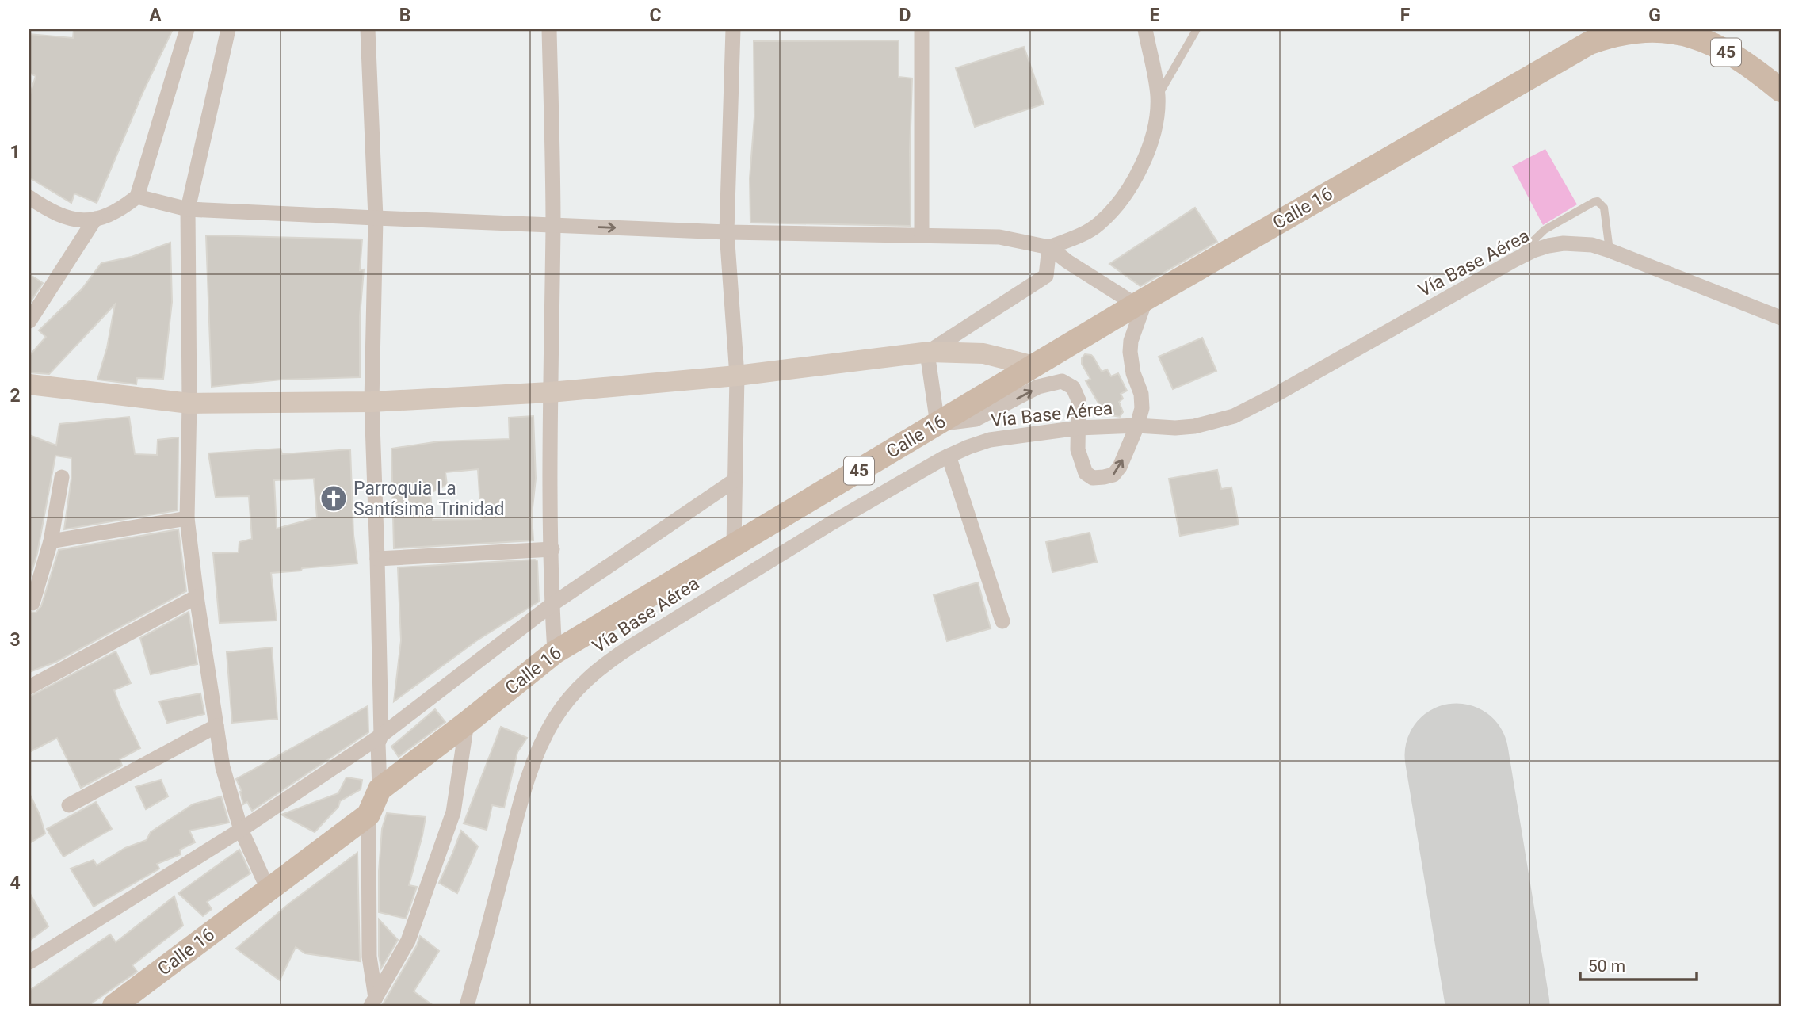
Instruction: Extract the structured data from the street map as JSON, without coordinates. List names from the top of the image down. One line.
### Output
{"streets":{"main road":["45","Calle 16"],"street":["Vía Base Aérea"]},"crossings":[["45","Calle 16"]],"places":{"church":["Parroquia La Santísima Trinidad"]},"scale_bar":"50 m","grid":{"columns":["A","B","C","D","E","F","G"],"rows":["1","2","3","4"]}}
